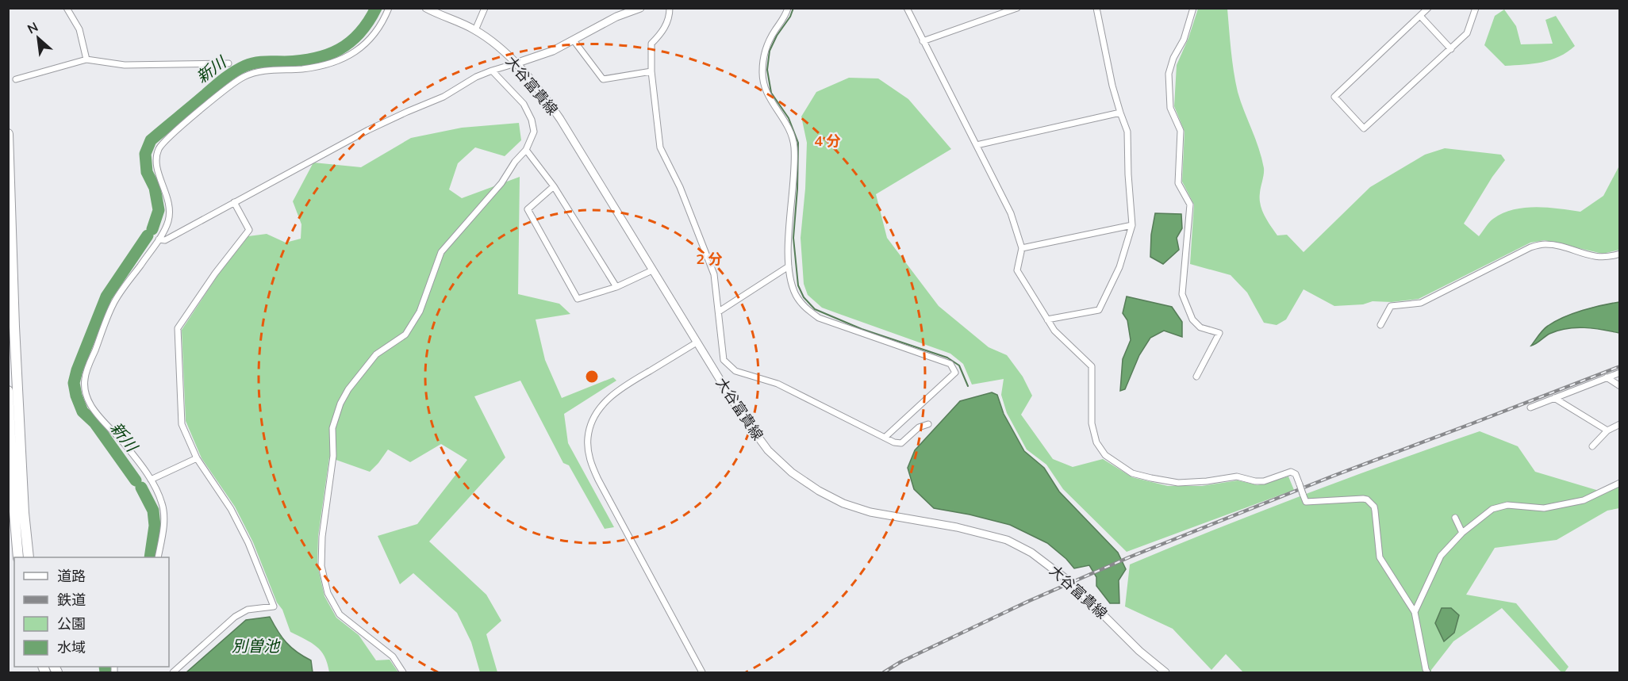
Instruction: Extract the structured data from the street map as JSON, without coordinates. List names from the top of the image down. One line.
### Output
{"streets":{"main road":["大谷富貴線"]},"water":["新川","別曽池"],"legend":["道路","鉄道","公園","水域"],"north":"top left","rings":["4 分","2 分"]}
